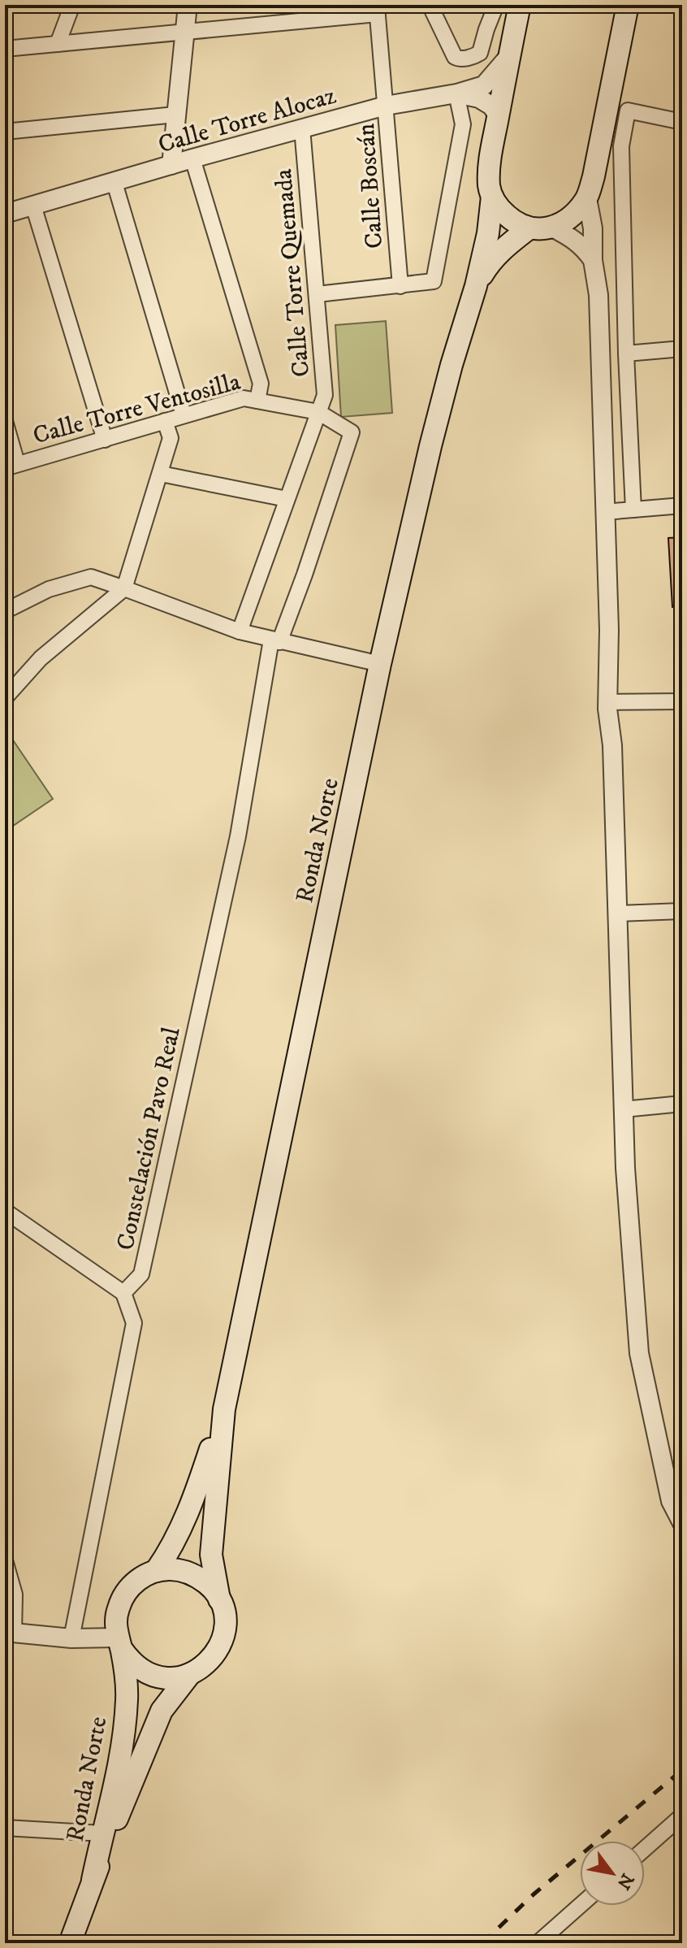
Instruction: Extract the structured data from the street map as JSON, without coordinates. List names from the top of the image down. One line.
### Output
{"streets":{"main road":["Ronda Norte"],"street":["Calle Torre Alocaz","Calle Boscán","Calle Torre Quemada","Calle Torre Ventosilla","Constelación Pavo Real"]},"crossings":[["Calle Torre Alocaz","Calle Boscán"],["Calle Torre Alocaz","Calle Torre Quemada"],["Calle Torre Alocaz","Ronda Norte"],["Calle Torre Quemada","Calle Torre Ventosilla"],["Calle Torre Quemada","Constelación Pavo Real"]],"north":"bottom right"}
